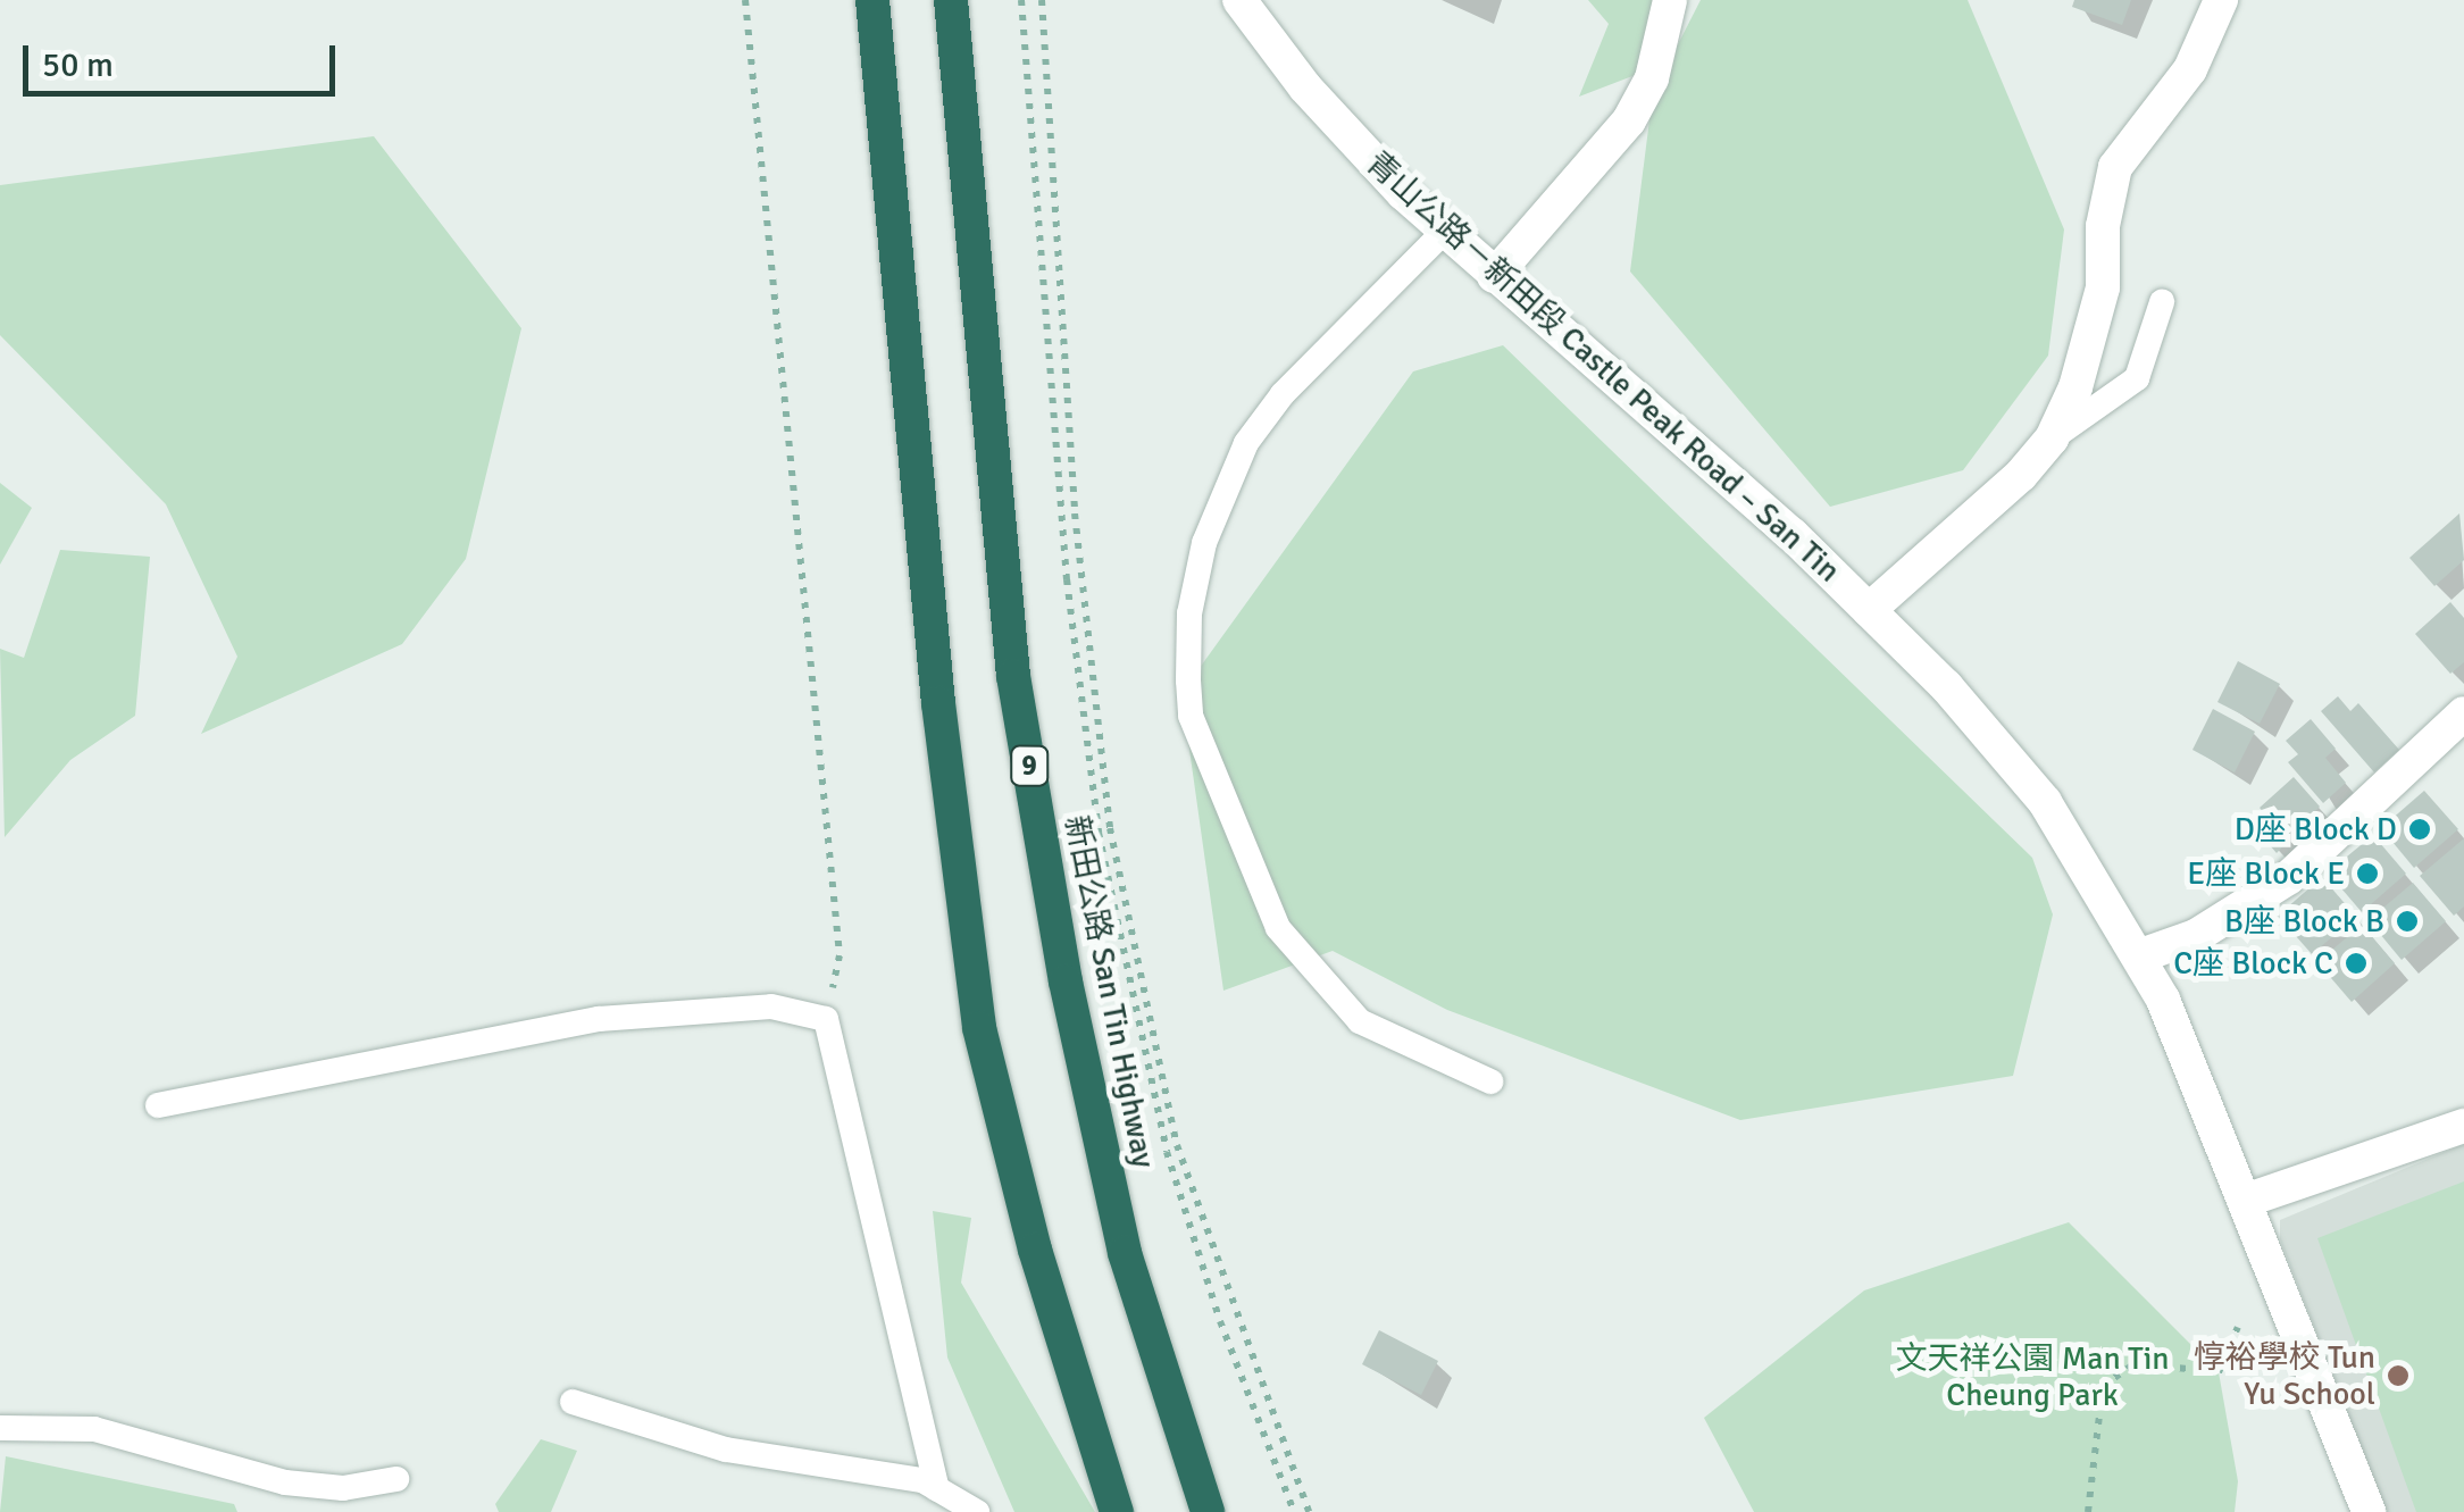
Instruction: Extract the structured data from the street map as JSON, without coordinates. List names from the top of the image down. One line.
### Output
{"streets":{"highway":["9","新田公路 San Tin Highway"],"main road":["青山公路－新田段 Castle Peak Road – San Tin"]},"parks":["文天祥公園 Man Tin Cheung Park"],"places":["D座 Block D","E座 Block E","B座 Block B","C座 Block C","惇裕學校 Tun Yu School"],"scale_bar":"50 m"}
